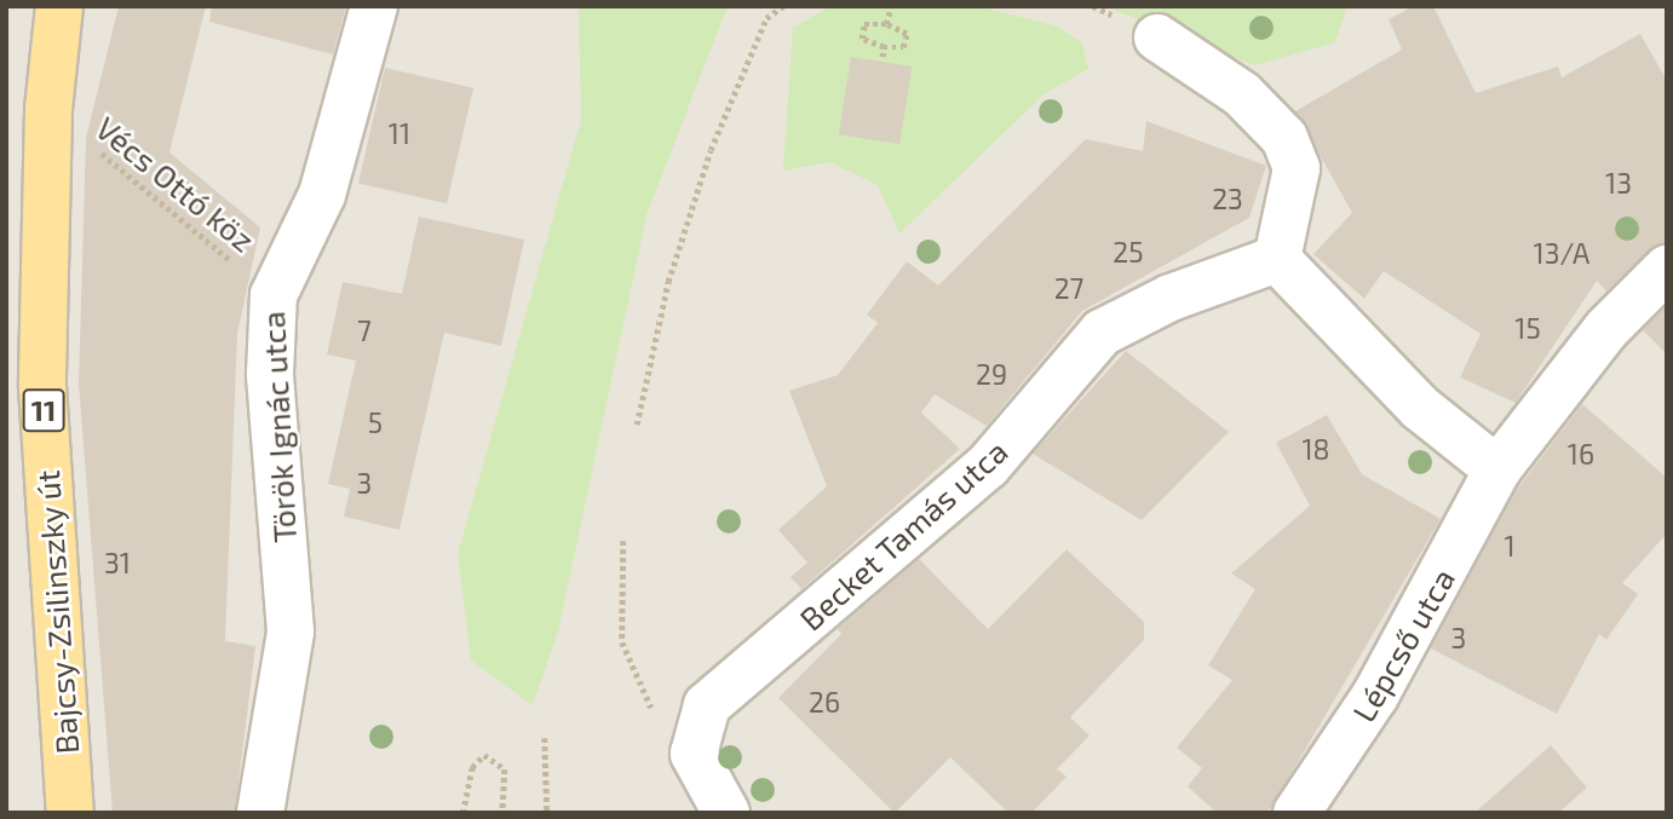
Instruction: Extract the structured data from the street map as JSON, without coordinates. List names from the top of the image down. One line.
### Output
{"streets":{"main road":["11","Bajcsy-Zsilinszky út"],"street":["Török Ignác utca","Becket Tamás utca","Lépcső utca"],"path":["Vécs Ottó köz"]},"crossings":[["Vécs Ottó köz","Török Ignác utca"],["Vécs Ottó köz","Bajcsy-Zsilinszky út"]],"house_numbers":["11","13","23","25","13/A","27","15","7","29","5","18","16","3","1","31","3","26"]}
